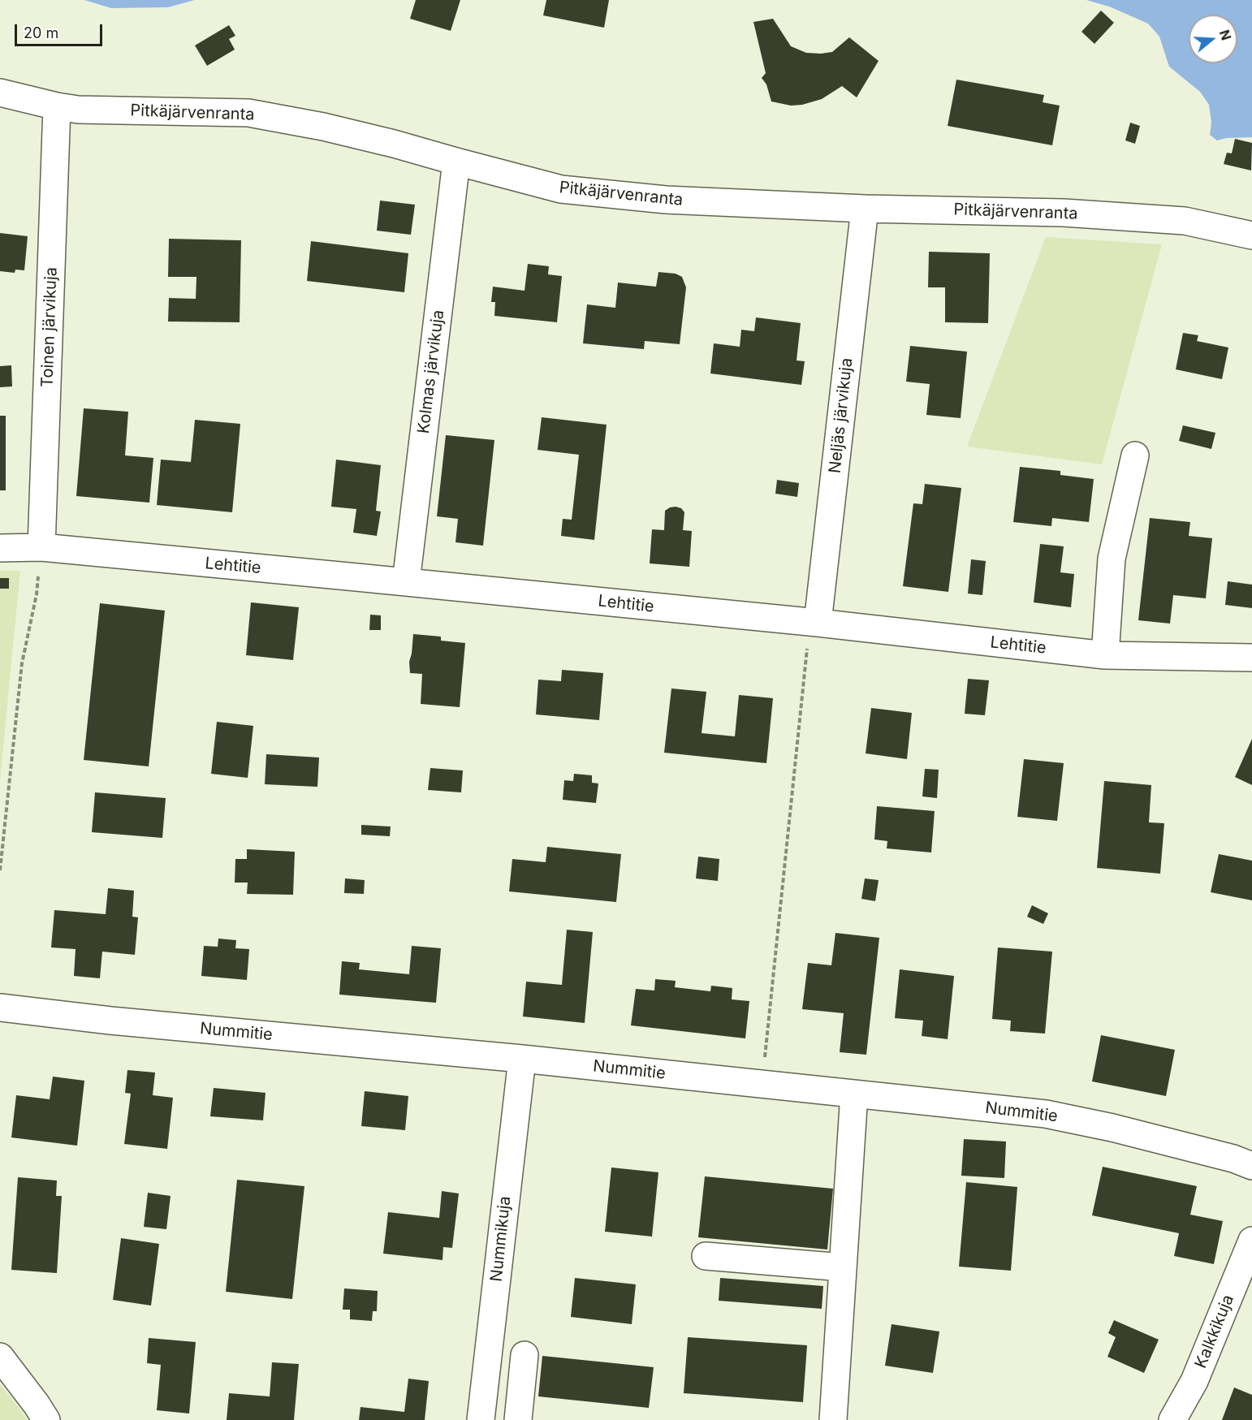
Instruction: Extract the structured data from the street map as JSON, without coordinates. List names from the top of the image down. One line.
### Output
{"streets":{"street":["Pitkäjärvenranta","Toinen järvikuja","Kolmas järvikuja","Neljäs järvikuja","Lehtitie","Nummitie","Nummikuja","Kalkkikuja"]},"crossings":[["Pitkäjärvenranta","Toinen järvikuja"],["Pitkäjärvenranta","Kolmas järvikuja"],["Pitkäjärvenranta","Neljäs järvikuja"],["Toinen järvikuja","Lehtitie"],["Kolmas järvikuja","Lehtitie"],["Neljäs järvikuja","Lehtitie"],["Nummitie","Nummikuja"]],"scale_bar":"20 m","north":"right"}
